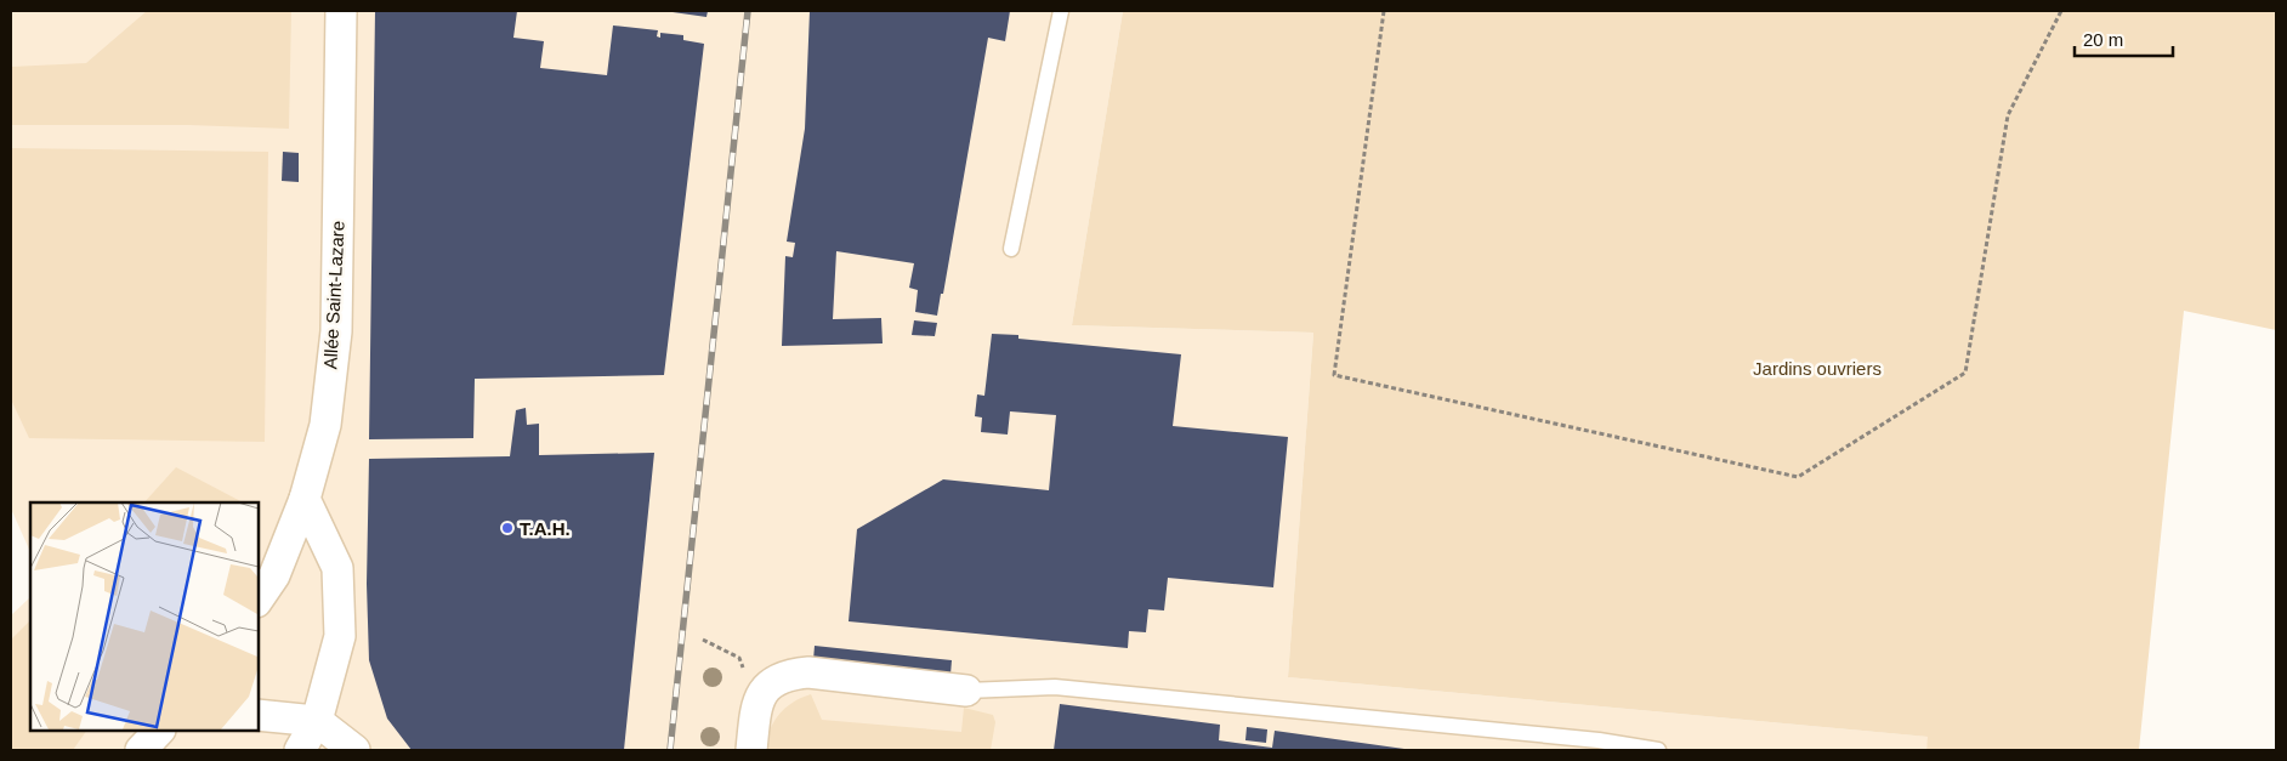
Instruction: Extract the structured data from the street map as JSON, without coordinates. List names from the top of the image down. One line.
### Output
{"streets":{"street":["Allée Saint-Lazare"]},"parks":["Jardins ouvriers"],"places":["T.A.H."],"scale_bar":"20 m"}
